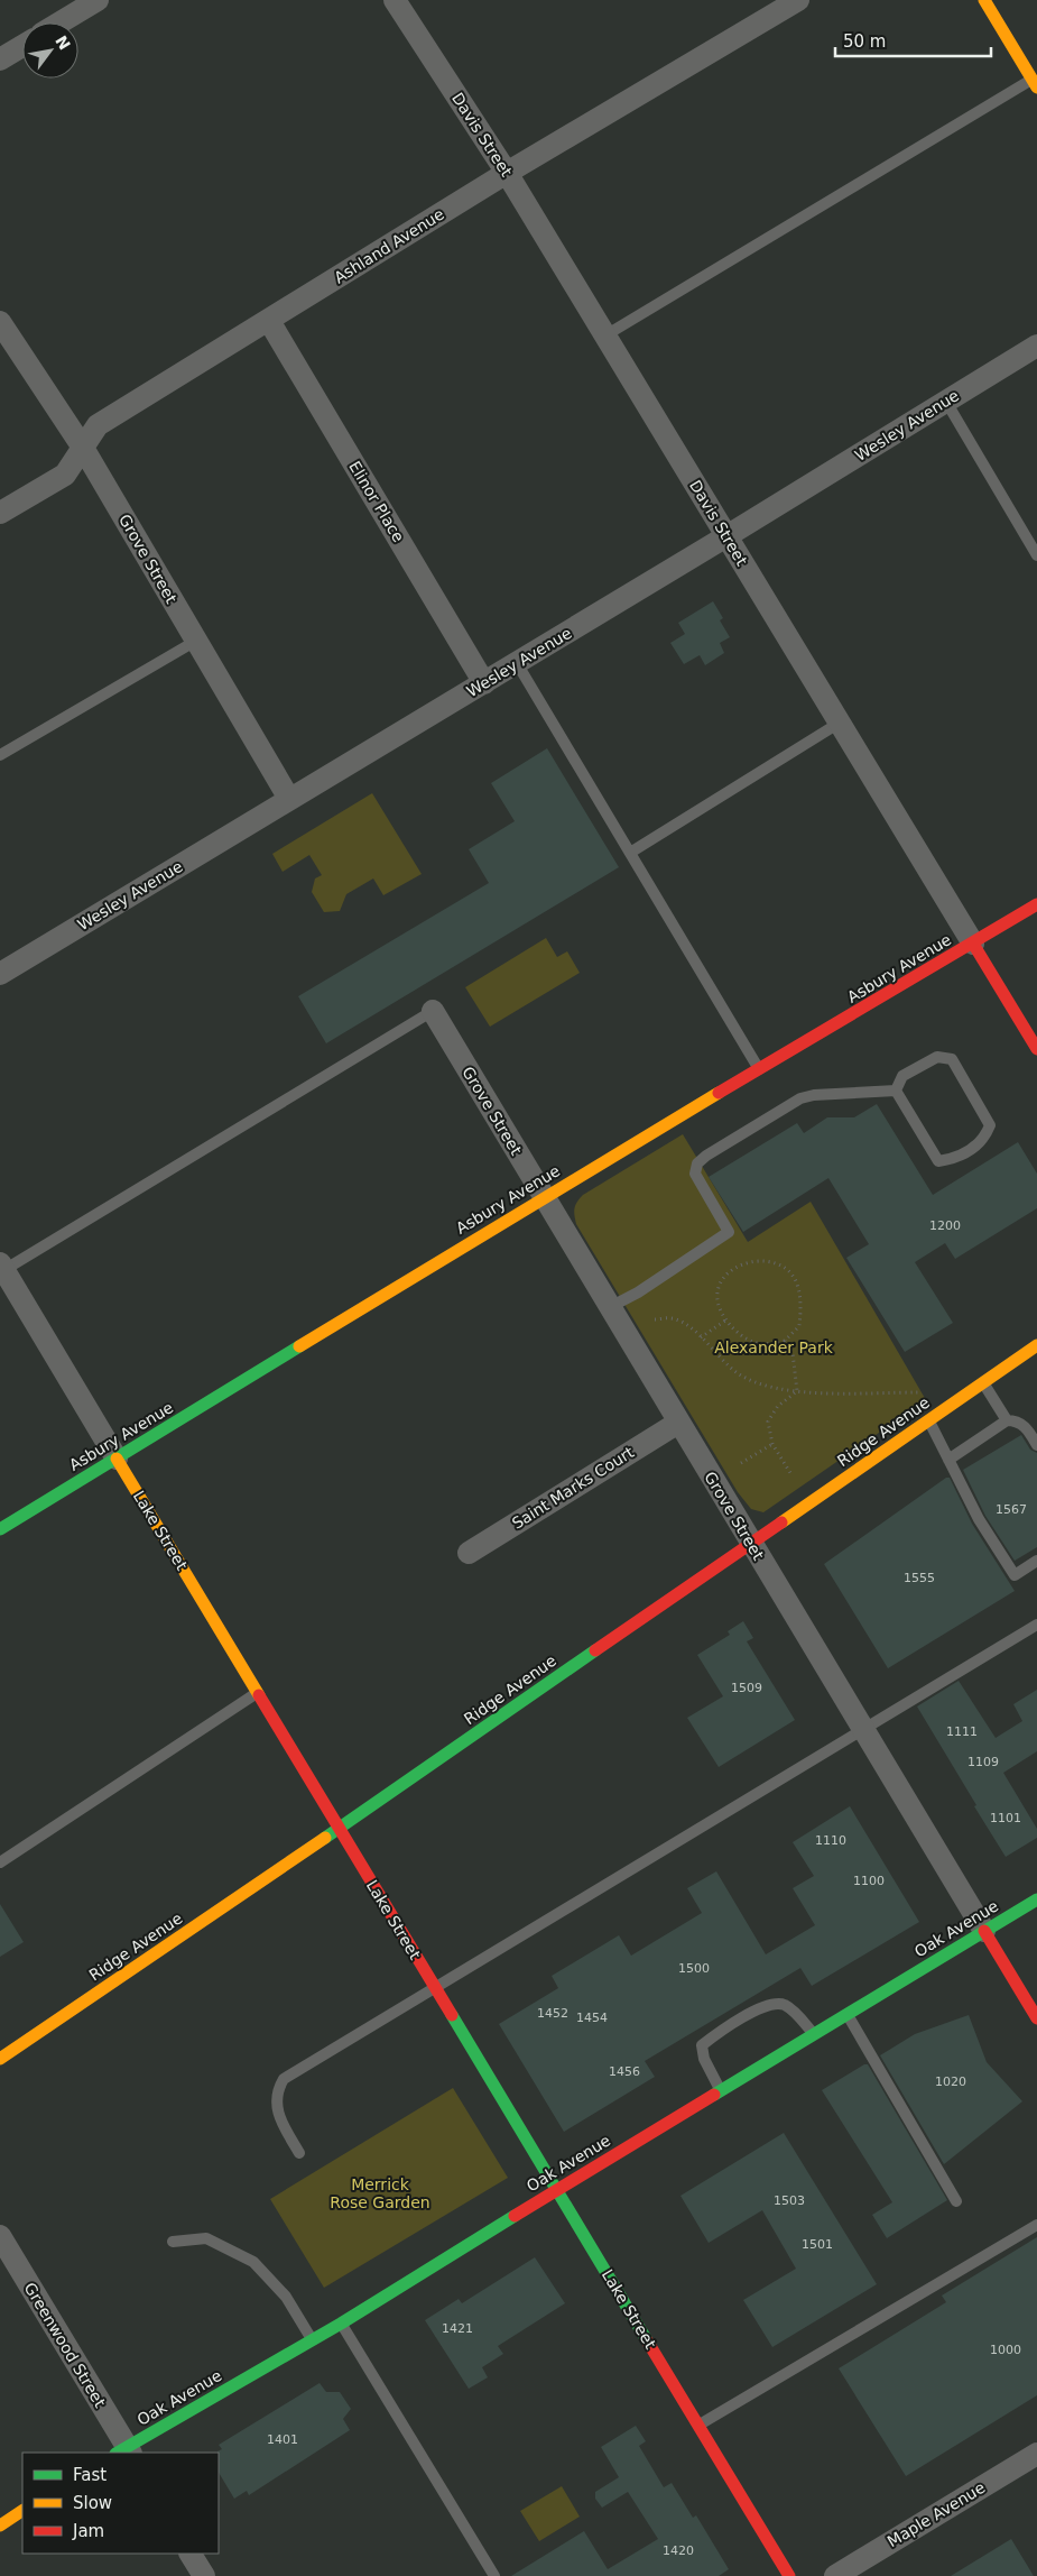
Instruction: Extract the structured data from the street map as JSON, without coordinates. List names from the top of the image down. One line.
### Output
{"streets":{"street":["Davis Street","Ashland Avenue","Wesley Avenue","Elinor Place","Grove Street","Asbury Avenue","Ridge Avenue","Saint Marks Court","Lake Street","Oak Avenue","Greenwood Street","Maple Avenue"]},"crossings":[["Davis Street","Ashland Avenue"],["Davis Street","Wesley Avenue"],["Davis Street","Asbury Avenue"],["Ashland Avenue","Elinor Place"],["Ashland Avenue","Grove Street"],["Wesley Avenue","Elinor Place"],["Wesley Avenue","Grove Street"],["Grove Street","Asbury Avenue"],["Grove Street","Ridge Avenue"],["Grove Street","Saint Marks Court"],["Grove Street","Oak Avenue"],["Asbury Avenue","Lake Street"],["Ridge Avenue","Lake Street"],["Lake Street","Oak Avenue"],["Oak Avenue","Greenwood Street"]],"parks":["Alexander Park","Merrick Rose Garden"],"house_numbers":["1200","1567","1555","1509","1111","1109","1101","1110","1100","1500","1452","1454","1456","1020","1503","1501","1421","1000","1401","1420"],"legend":["Fast","Slow","Jam"],"scale_bar":"50 m","north":"top right"}
